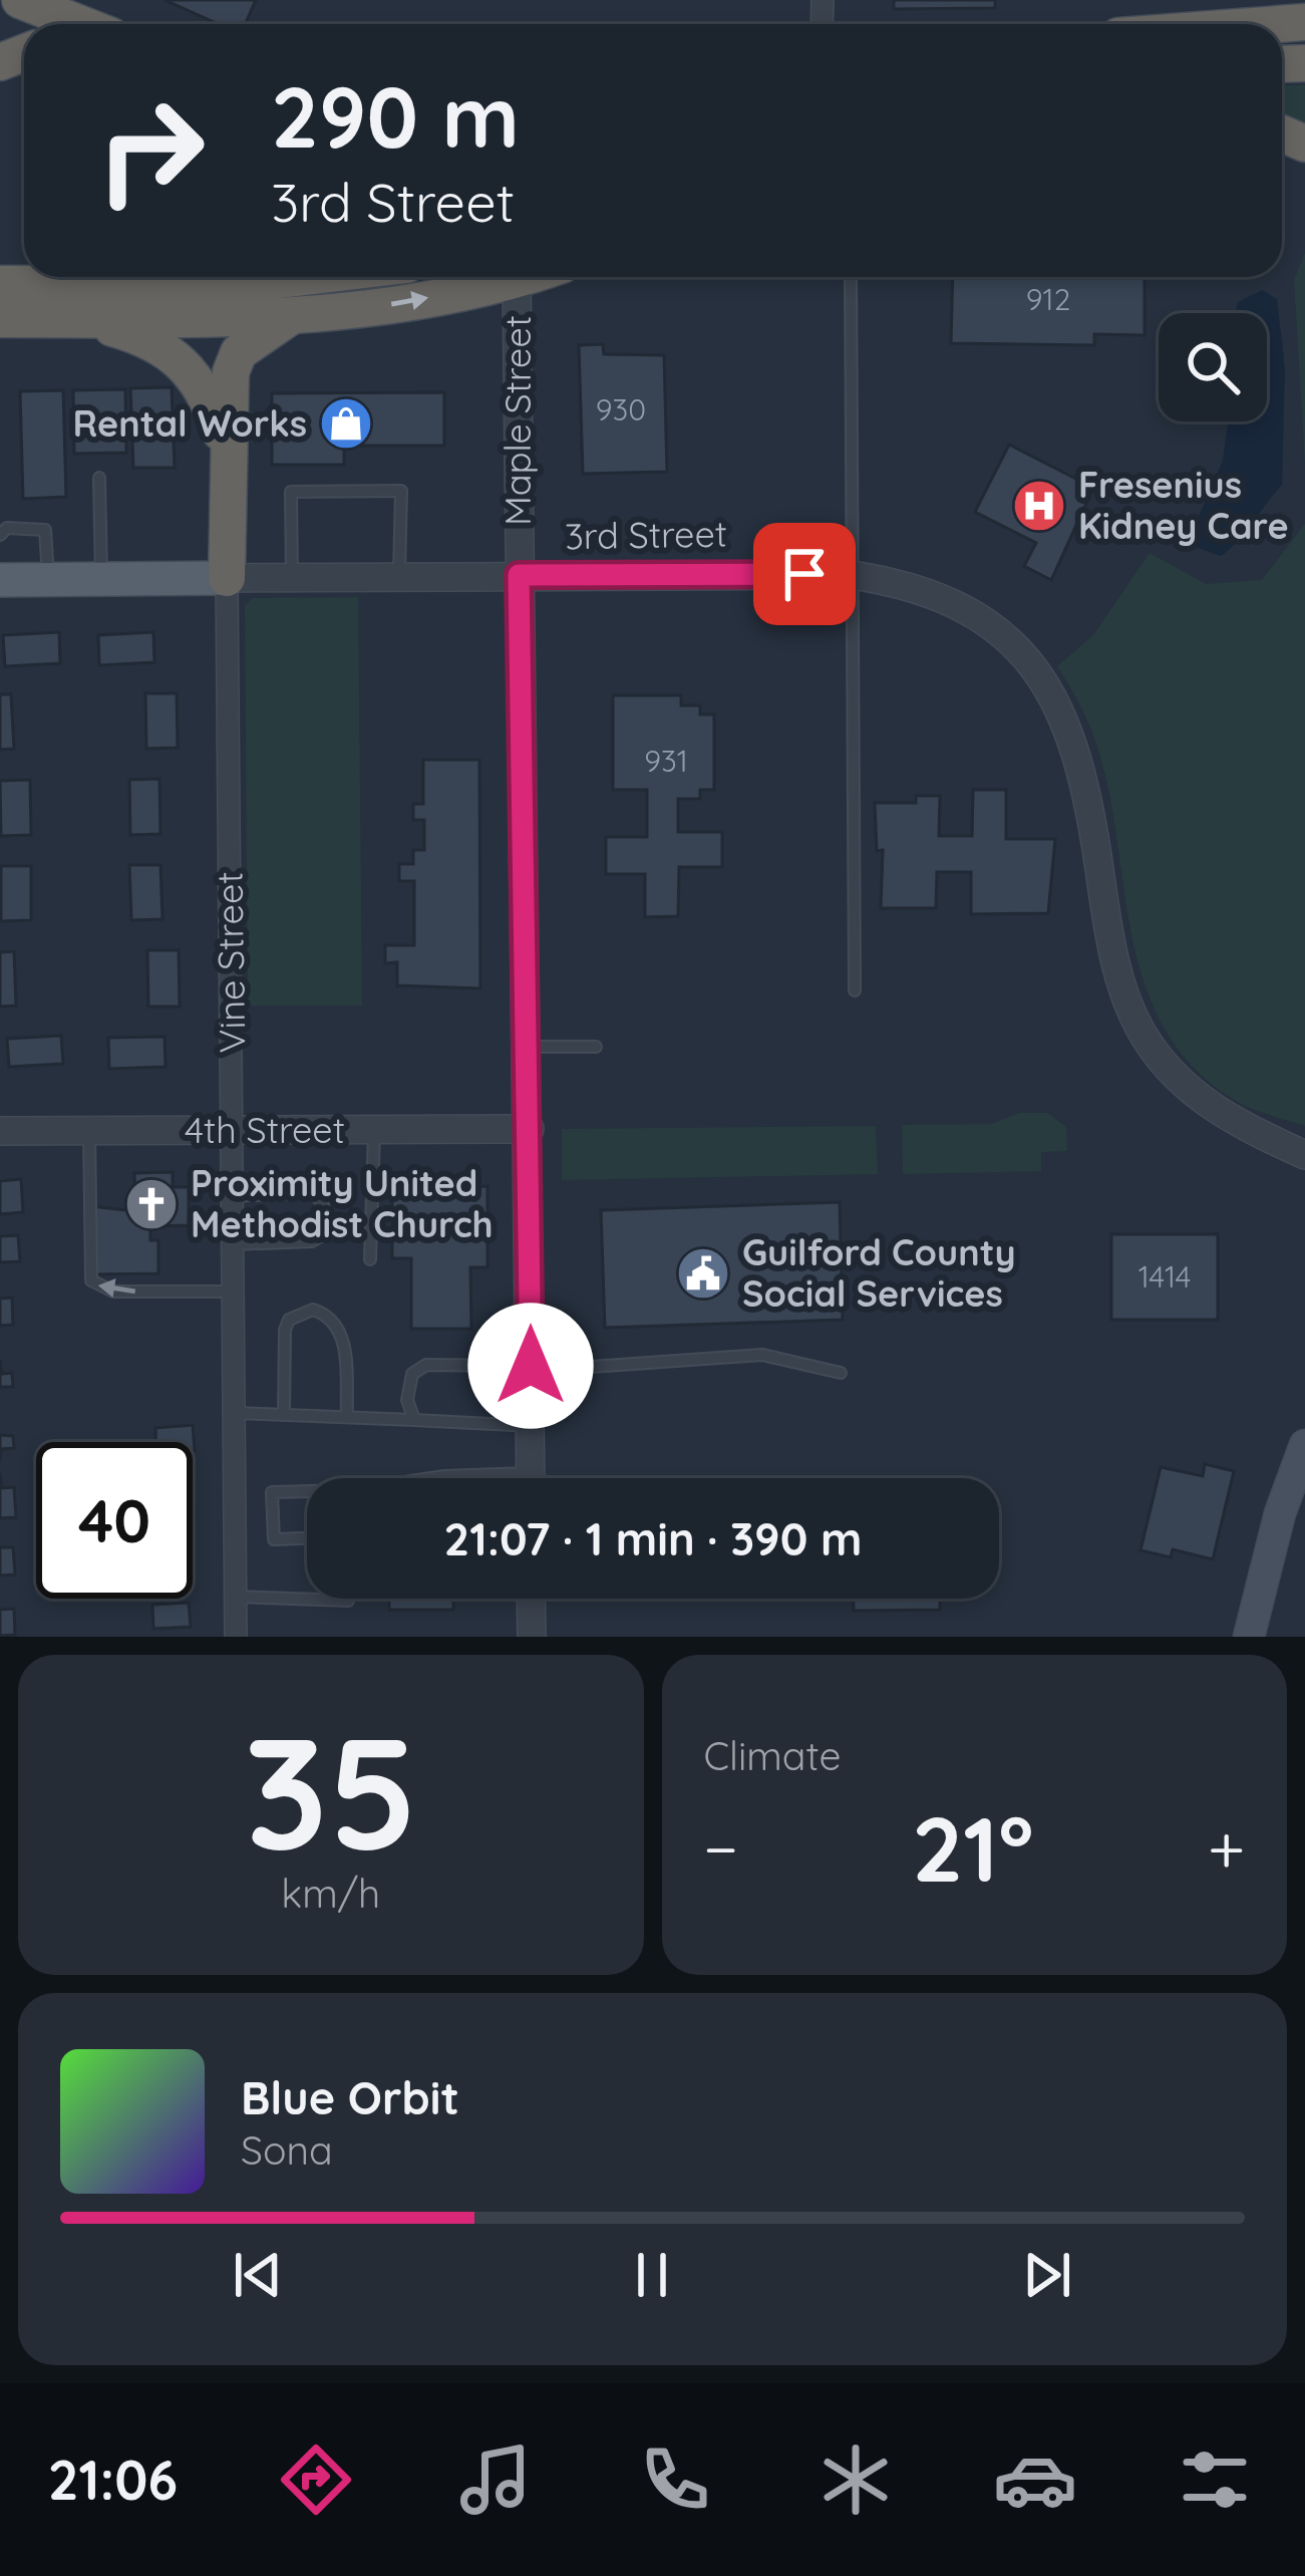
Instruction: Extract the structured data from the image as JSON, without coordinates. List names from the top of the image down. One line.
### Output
{"streets":{"main road":["3rd Street"],"street":["Maple Street","Vine Street","4th Street"]},"crossings":[["Maple Street","3rd Street"],["Maple Street","4th Street"],["3rd Street","Vine Street"],["Vine Street","4th Street"]],"places":{"shop":["Rental Works"],"hospital":["Fresenius Kidney Care"],"church":["Proximity United Methodist Church"],"public building":["Guilford County Social Services"]},"house_numbers":["912","930","931","1414"],"page":{"turn":["290 m","3rd Street"],"limit":"40","trip":"21:07 · 1 min · 390 m","tile":[["35","km/h"],"Climate"],"heat":["−","21°","+"],"song":["Blue Orbit","Sona"],"tabs":"21:06"}}
